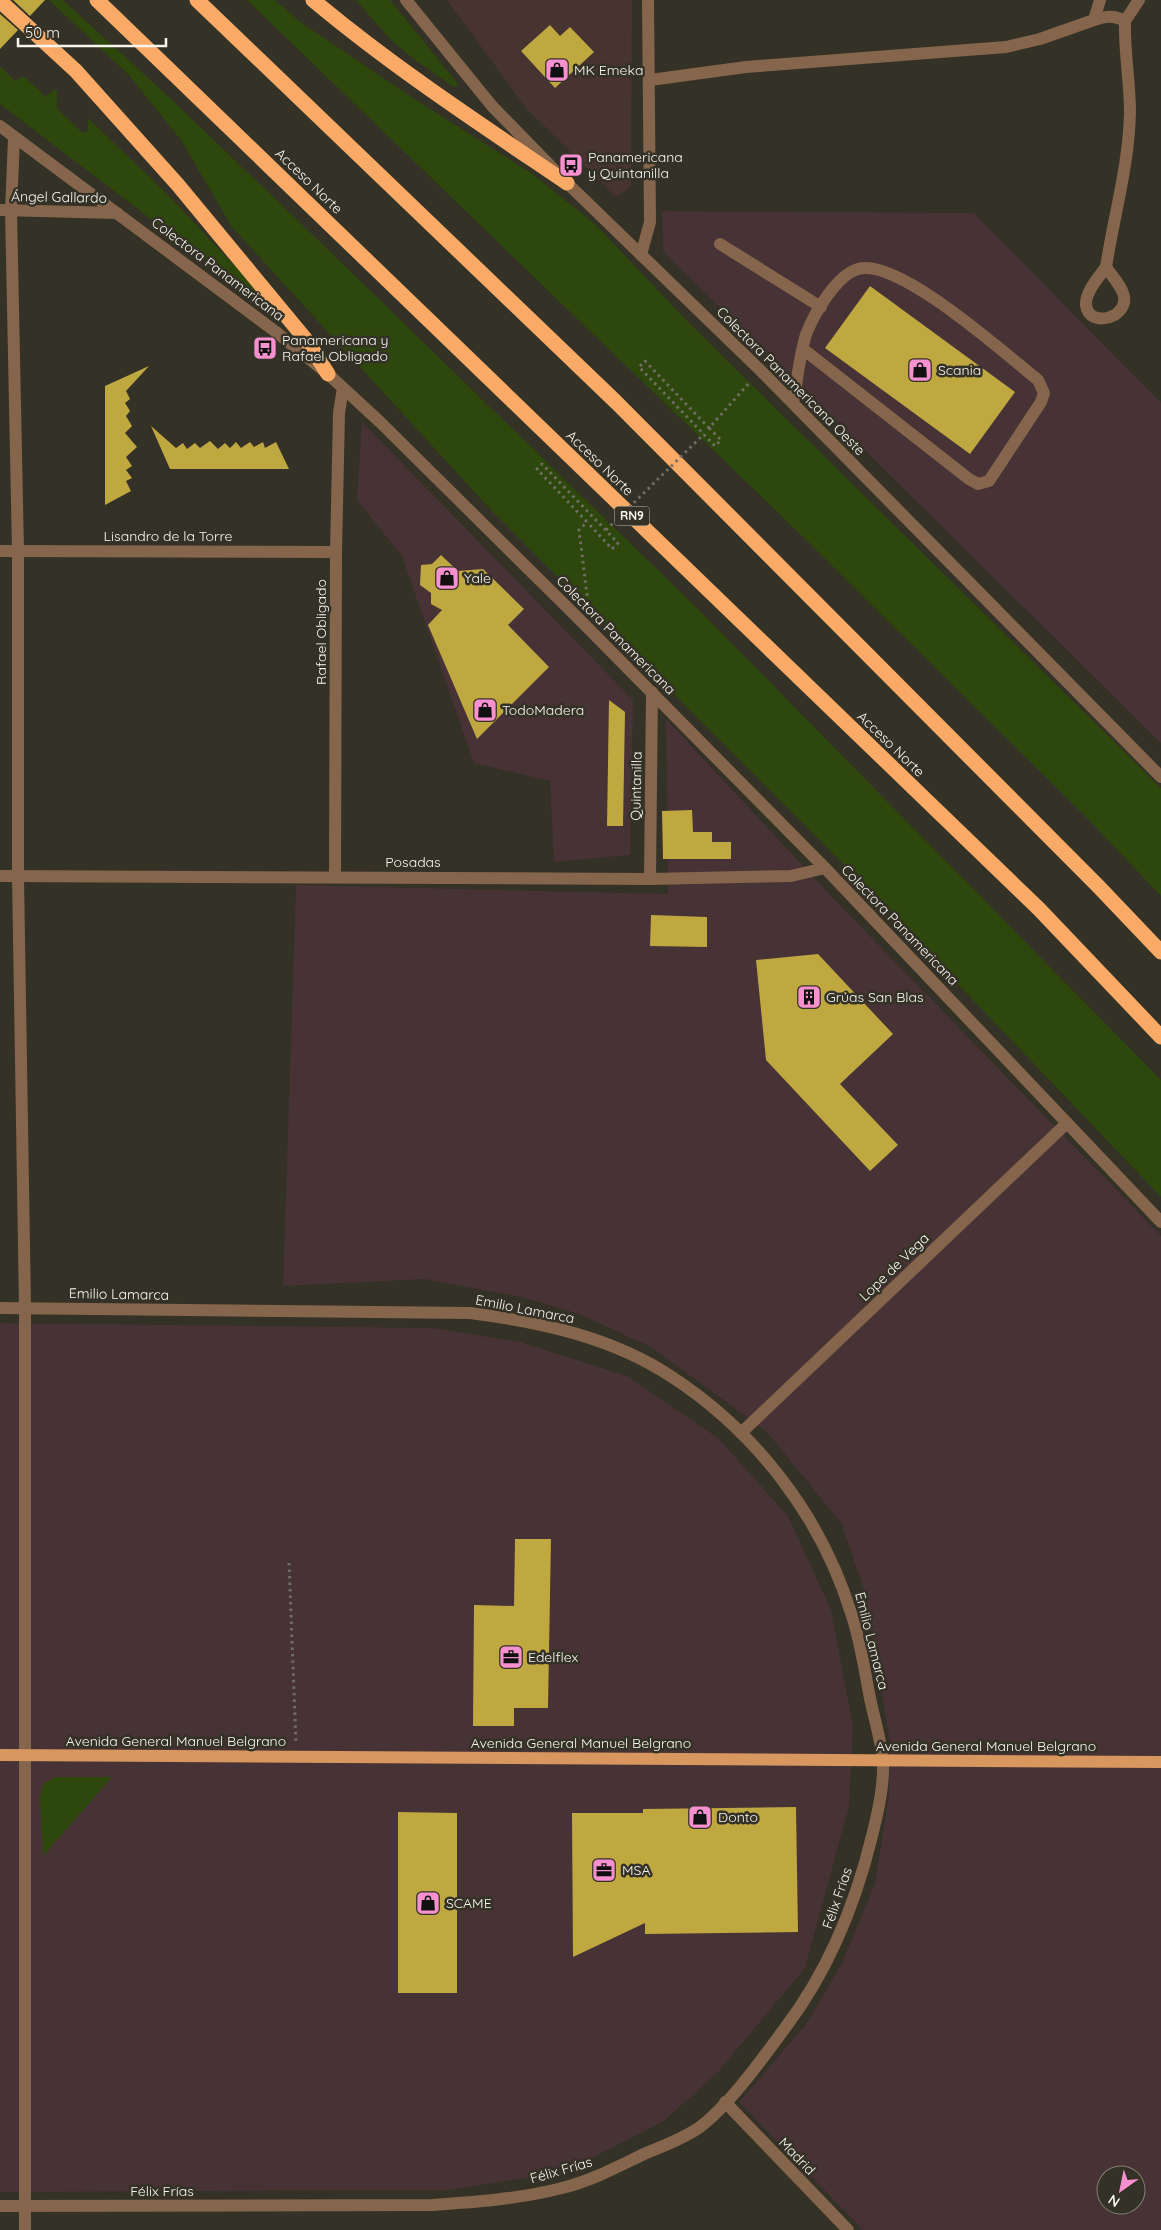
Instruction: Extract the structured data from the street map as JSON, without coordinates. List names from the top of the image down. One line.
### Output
{"streets":{"highway":["Acceso Norte","RN9"],"main road":["Avenida General Manuel Belgrano"],"street":["Ángel Gallardo","Colectora Panamericana","Colectora Panamericana Oeste","Lisandro de la Torre","Rafael Obligado","Quintanilla","Posadas","Lope de Vega","Emilio Lamarca","Félix Frías","Madrid"]},"crossings":[["Ángel Gallardo","Colectora Panamericana"],["Colectora Panamericana","Rafael Obligado"],["Colectora Panamericana","Quintanilla"],["Colectora Panamericana","Posadas"],["Colectora Panamericana","Lope de Vega"],["Lisandro de la Torre","Rafael Obligado"],["Rafael Obligado","Posadas"],["Quintanilla","Posadas"],["Lope de Vega","Emilio Lamarca"],["Emilio Lamarca","Avenida General Manuel Belgrano"],["Emilio Lamarca","Félix Frías"],["Avenida General Manuel Belgrano","Félix Frías"],["Félix Frías","Madrid"]],"places":{"shop":["MK Emeka","Scania","Yale","TodoMadera","Donto","SCAME"],"bus stop":["Panamericana y Quintanilla","Panamericana y Rafael Obligado"],"building":["Grúas San Blas"],"office":["Edelflex","MSA"]},"scale_bar":"50 m","north":"bottom left"}
